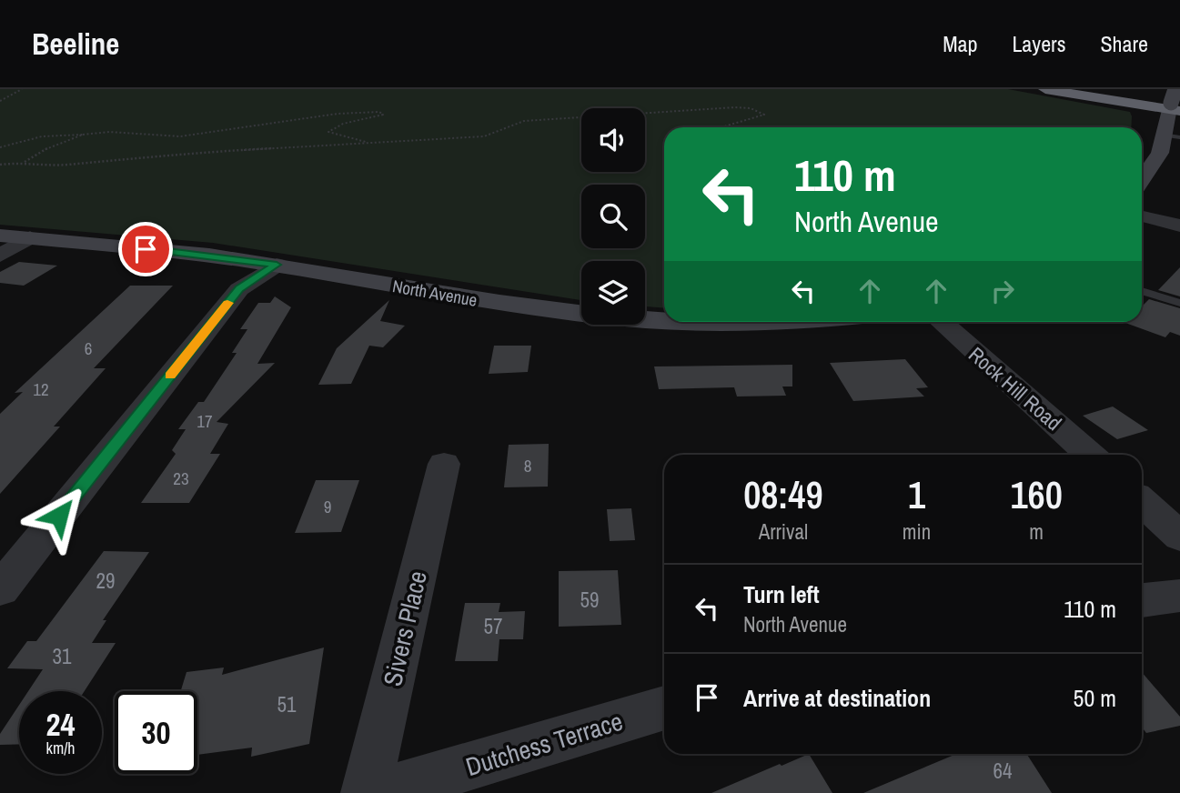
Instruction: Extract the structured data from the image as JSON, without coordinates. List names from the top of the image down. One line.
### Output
{"streets":{"main road":["North Avenue"],"street":["Rock Hill Road","Sivers Place","Dutchess Terrace"]},"house_numbers":["6","12","17","8","23","9","29","59","57","31","51","64"],"page":{"header":"Beeline","nav":["Map","Layers","Share"],"turn":["110 m","North Avenue"],"eta":["08:49","Arrival","1","min","160","m"],"list":[{"name":"Turn left","note":"North Avenue","value":"110 m"},{"name":"Arrive at destination","value":"50 m"}],"speed":"24 km/h","limit":"30"}}
